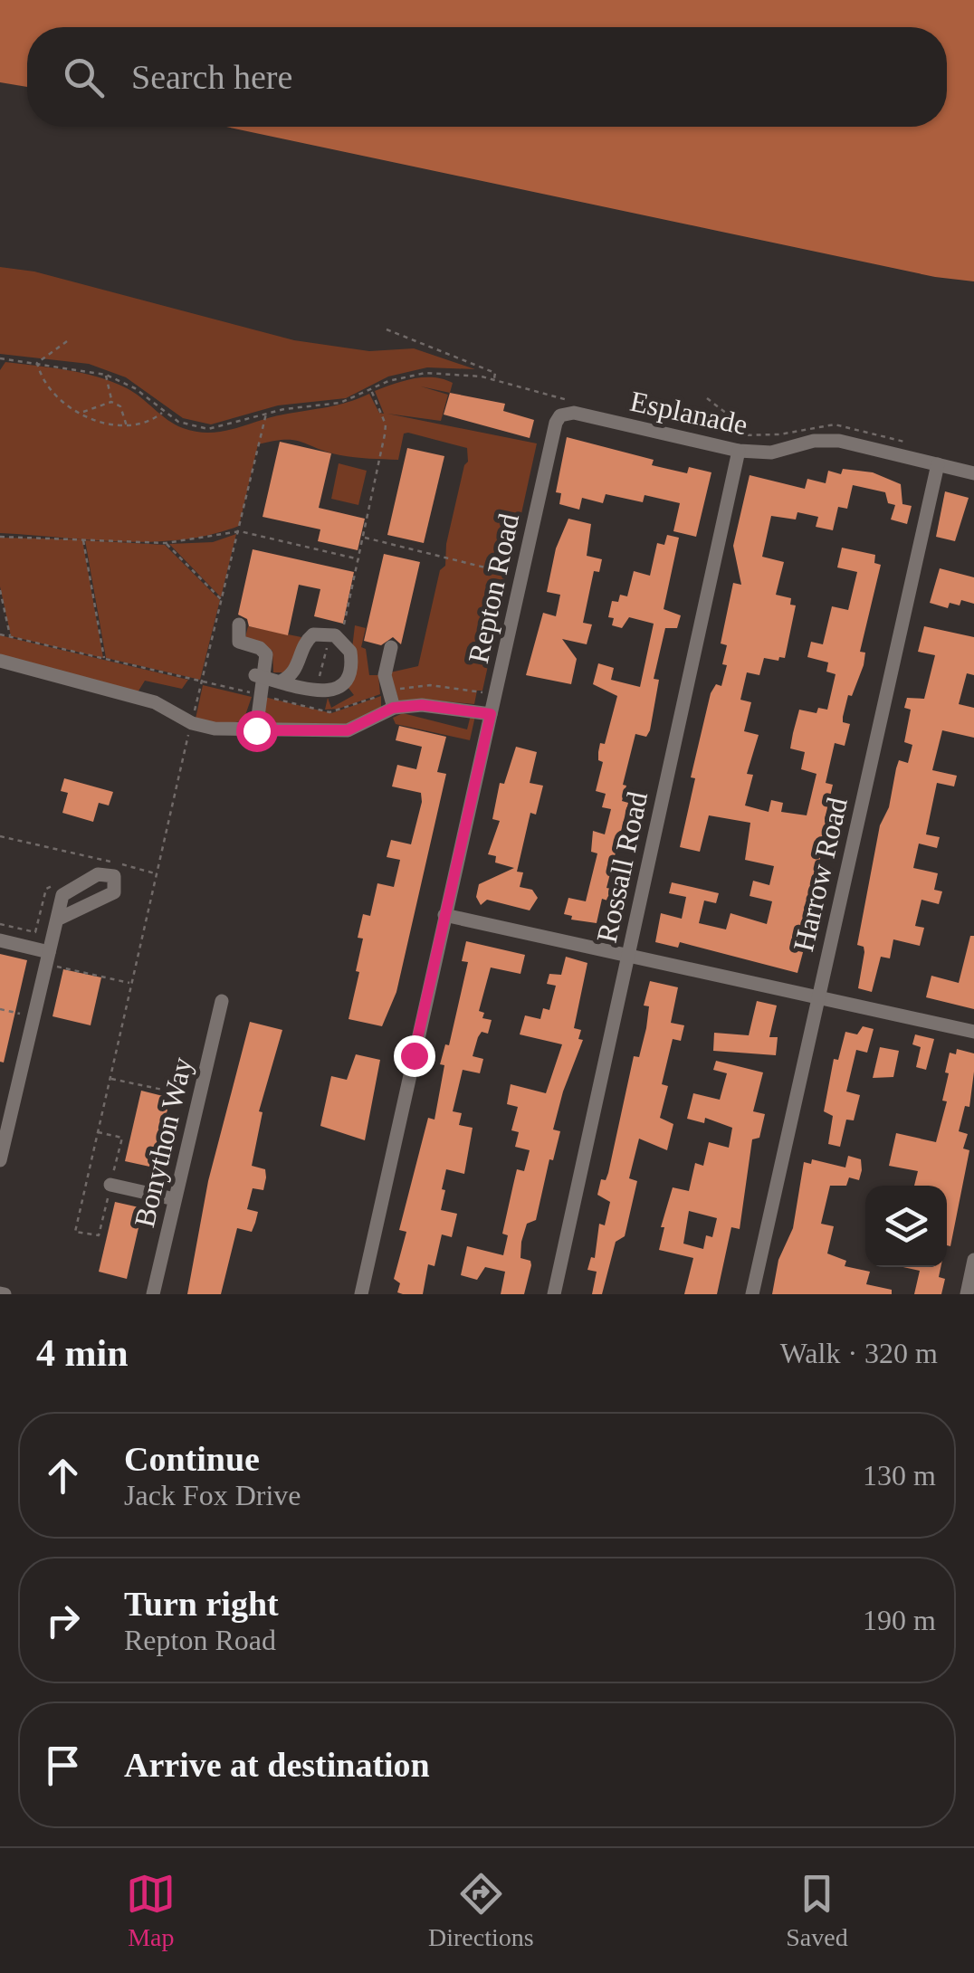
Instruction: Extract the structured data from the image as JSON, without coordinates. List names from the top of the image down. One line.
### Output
{"streets":{"street":["Esplanade","Repton Road","Rossall Road","Harrow Road","Bonython Way"]},"crossings":[["Esplanade","Repton Road"],["Esplanade","Rossall Road"],["Esplanade","Harrow Road"]],"page":{"search":"Search here","heading":["4 min","Walk · 320 m"],"list":[["Continue","Jack Fox Drive","130 m"],["Turn right","Repton Road","190 m"],"Arrive at destination"],"nav":["Map","Directions","Saved"]}}
